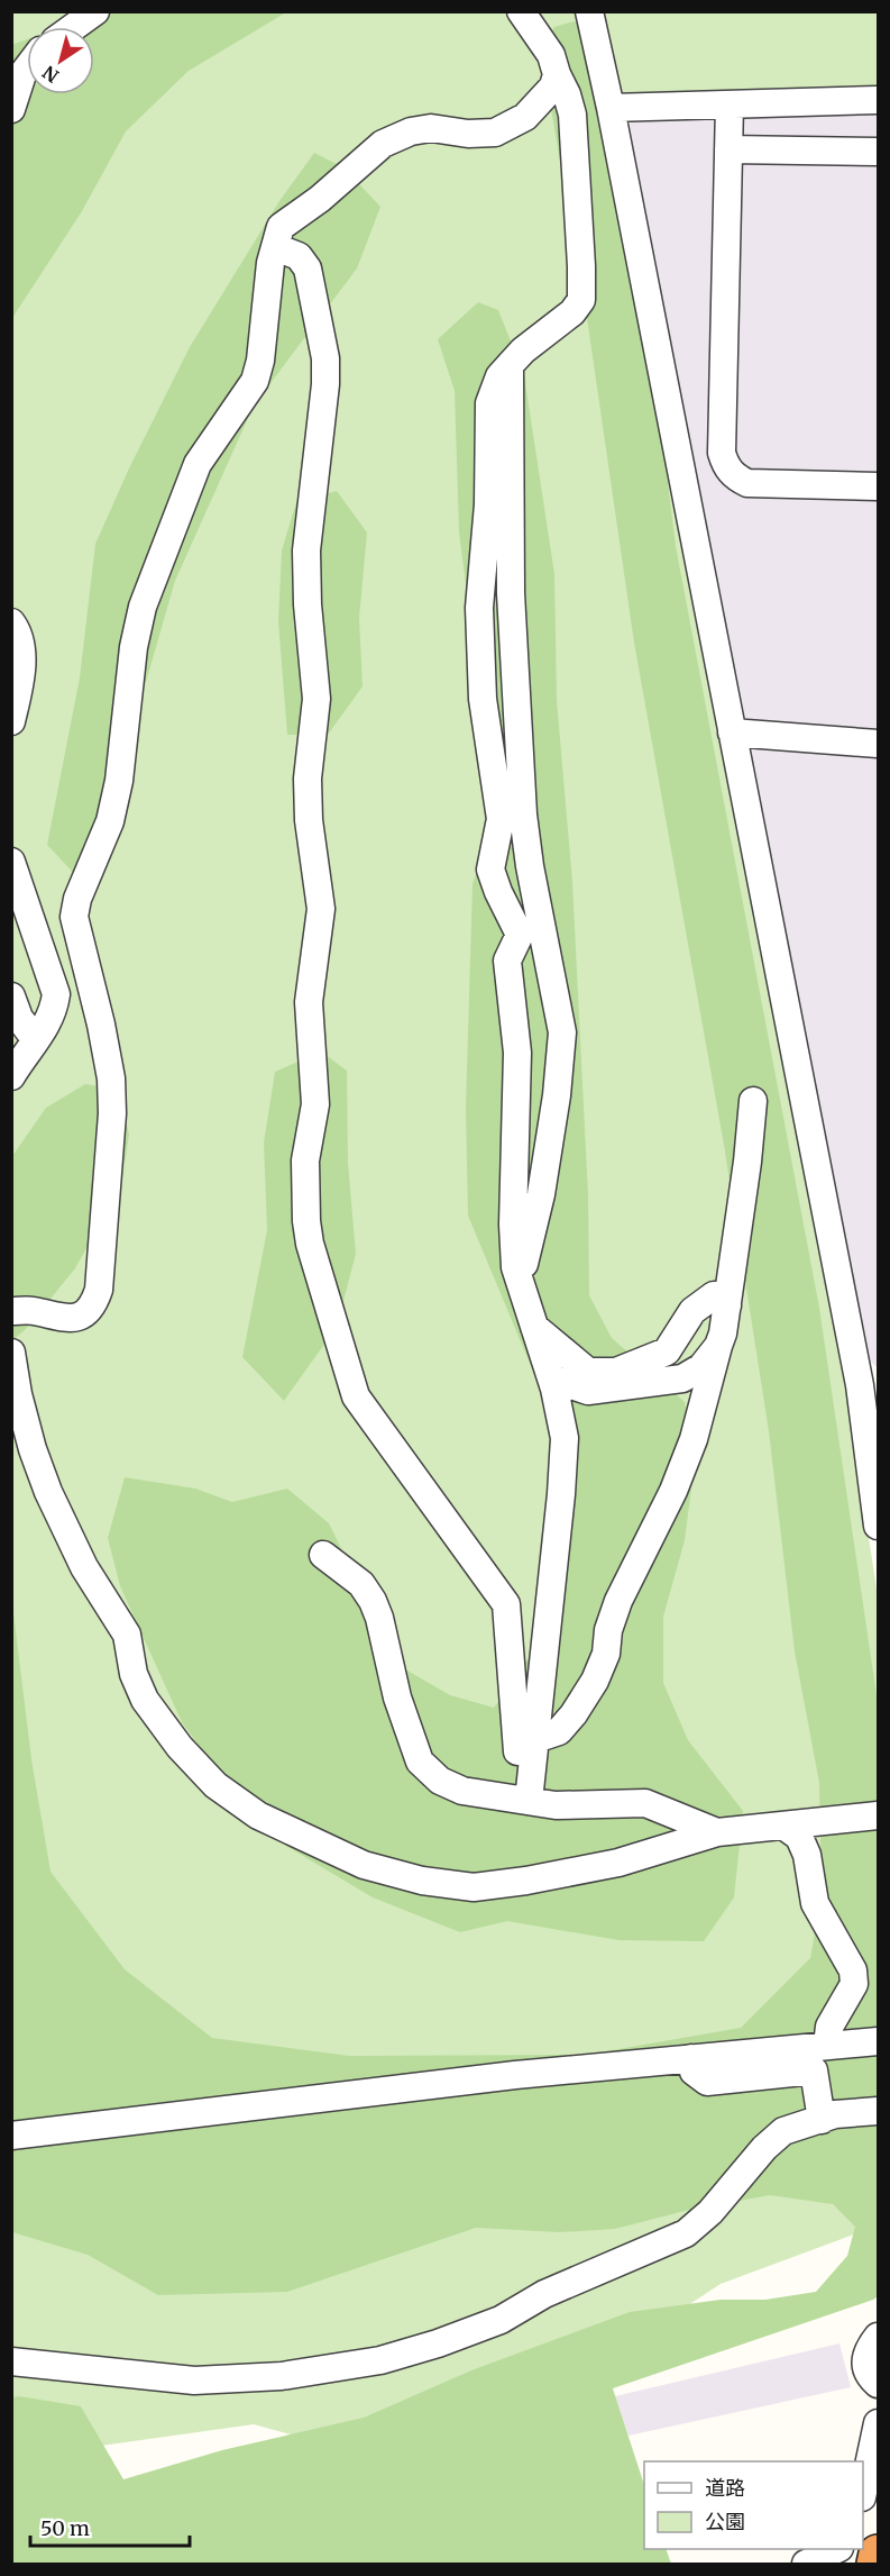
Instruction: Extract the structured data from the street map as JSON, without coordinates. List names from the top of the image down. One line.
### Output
{"legend":["道路","公園"],"scale_bar":"50 m","north":"bottom left"}
